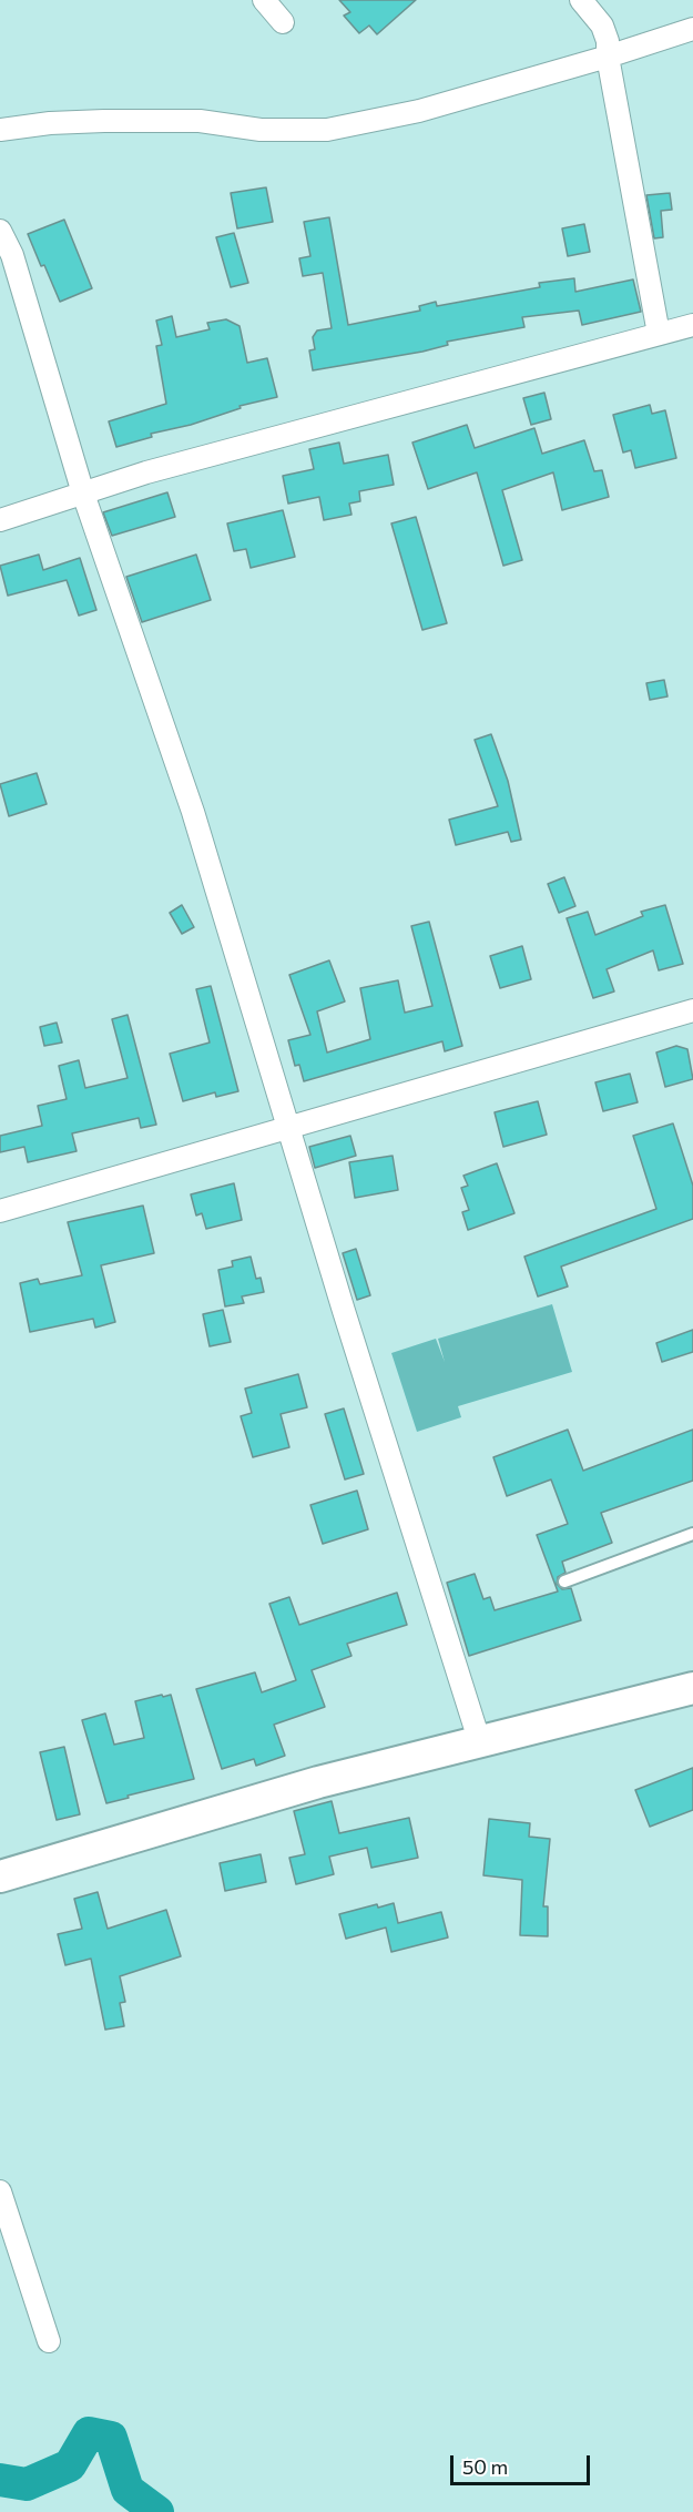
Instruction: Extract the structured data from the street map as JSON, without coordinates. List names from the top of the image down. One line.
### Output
{"scale_bar":"50 m"}
